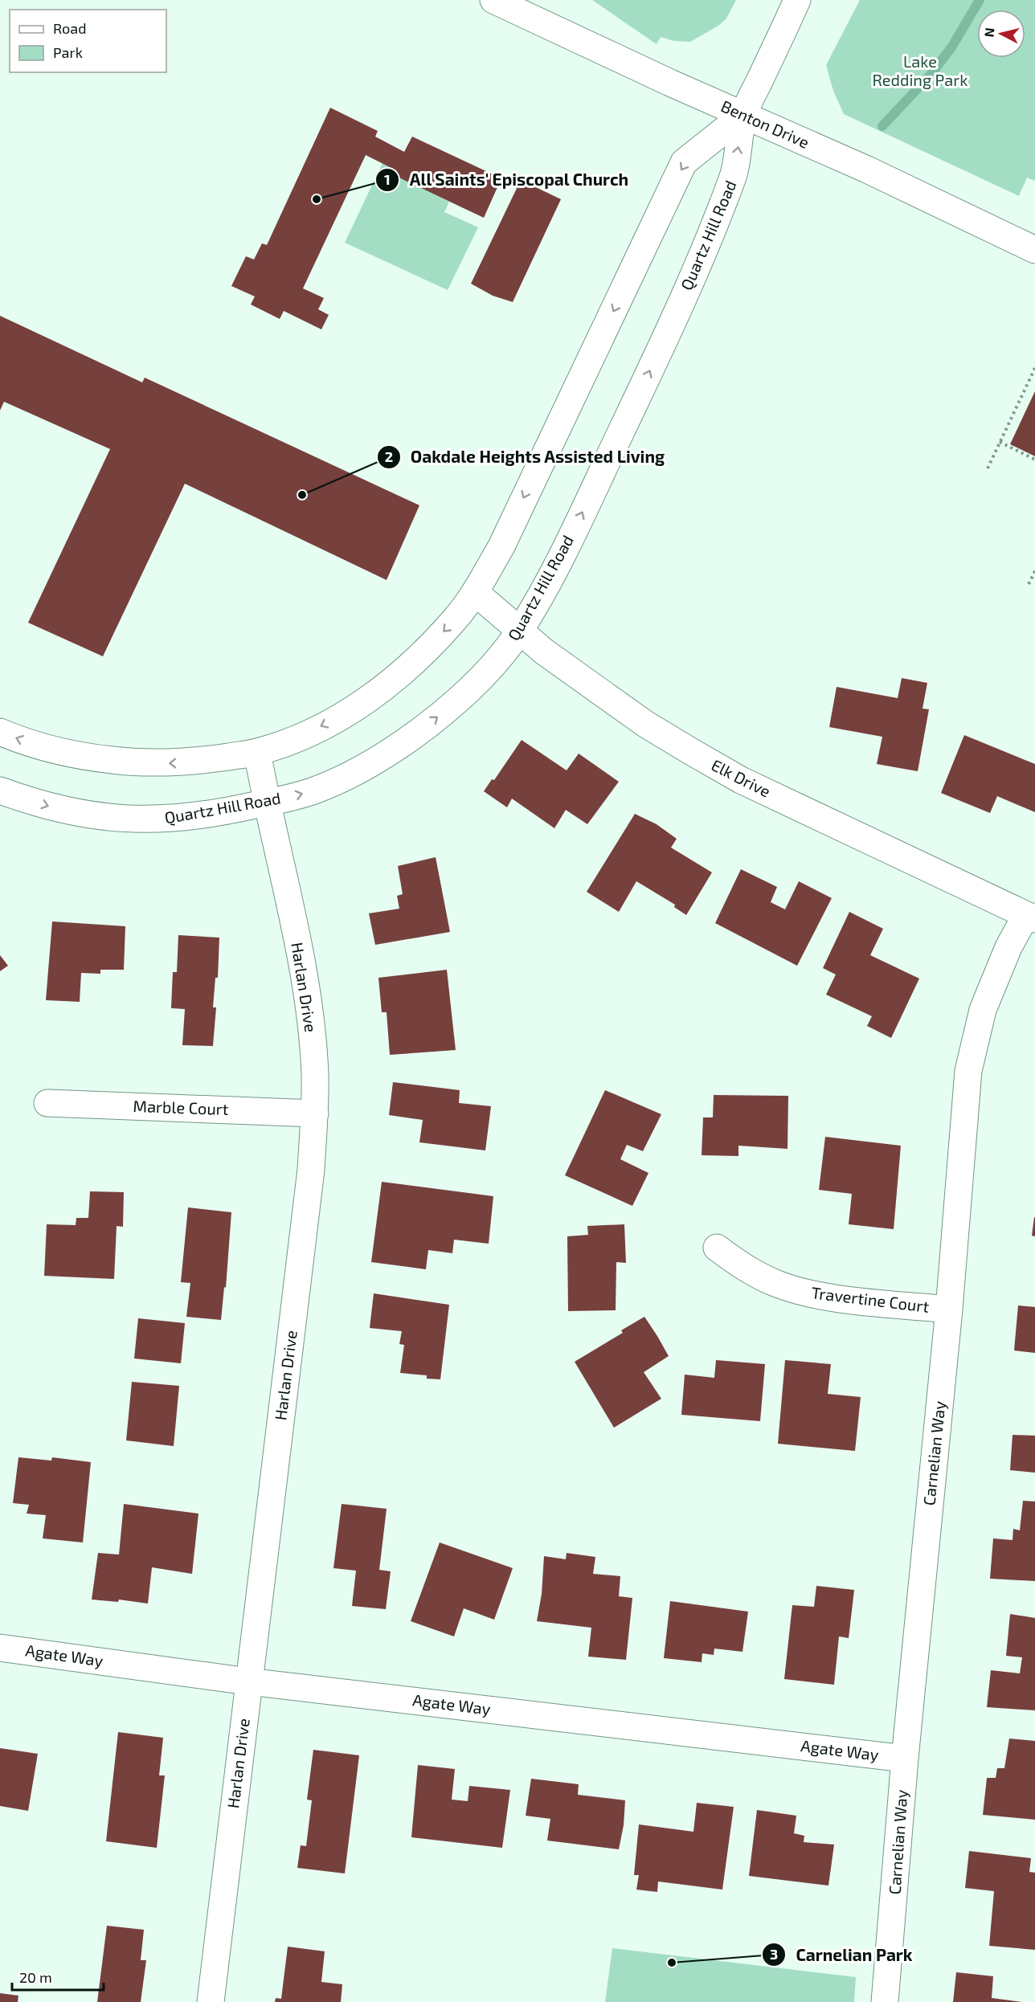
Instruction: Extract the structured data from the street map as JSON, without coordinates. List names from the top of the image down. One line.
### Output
{"streets":{"street":["Benton Drive","Quartz Hill Road","Elk Drive","Harlan Drive","Marble Court","Travertine Court","Carnelian Way","Agate Way"]},"crossings":[["Benton Drive","Quartz Hill Road"],["Quartz Hill Road","Elk Drive"],["Quartz Hill Road","Harlan Drive"],["Elk Drive","Carnelian Way"],["Harlan Drive","Marble Court"],["Harlan Drive","Agate Way"],["Travertine Court","Carnelian Way"],["Carnelian Way","Agate Way"]],"parks":["Lake Redding Park"],"places":["All Saints' Episcopal Church","Oakdale Heights Assisted Living","Carnelian Park"],"legend":["Road","Park"],"scale_bar":"20 m","north":"left"}
